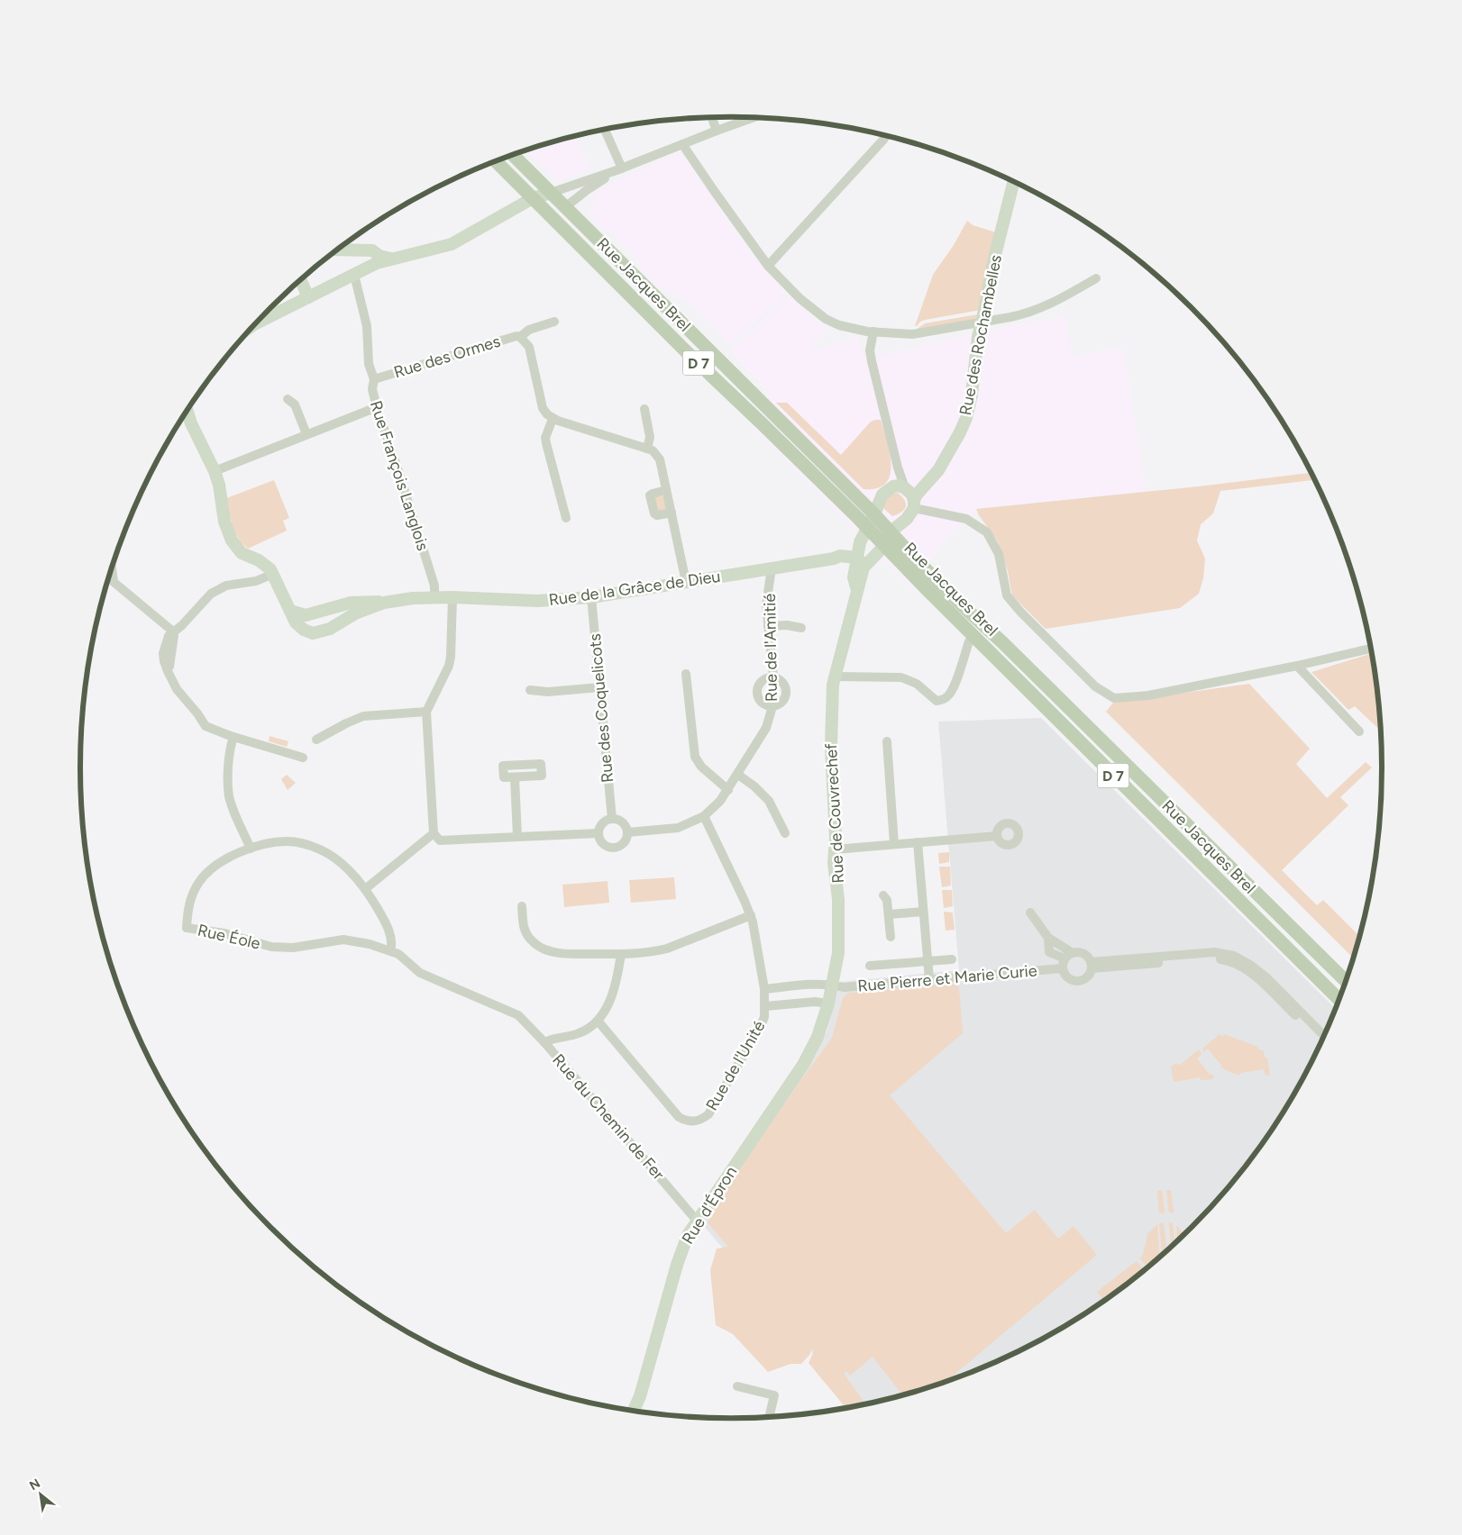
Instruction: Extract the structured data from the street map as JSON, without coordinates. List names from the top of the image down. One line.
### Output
{"streets":{"main road":["Rue Jacques Brel","D 7"],"street":["Rue des Rochambelles","Rue des Ormes","Rue François Langlois","Rue de la Grâce de Dieu","Rue de l'Amitié","Rue des Coquelicots","Rue de Couvrechef","Rue Éole","Rue Pierre et Marie Curie","Rue de l'Unité","Rue du Chemin de Fer","Rue d'Épron"]},"crossings":[["Rue Jacques Brel","Rue des Rochambelles"],["Rue Jacques Brel","D 7"],["Rue Jacques Brel","Rue de Couvrechef"],["Rue des Rochambelles","Rue de Couvrechef"],["Rue des Ormes","Rue François Langlois"],["Rue François Langlois","Rue de la Grâce de Dieu"],["Rue de la Grâce de Dieu","Rue de l'Amitié"],["Rue de la Grâce de Dieu","Rue des Coquelicots"],["Rue de la Grâce de Dieu","Rue de Couvrechef"],["Rue de l'Amitié","Rue des Coquelicots"],["Rue de l'Amitié","Rue de l'Unité"],["Rue de Couvrechef","Rue Pierre et Marie Curie"],["Rue de Couvrechef","Rue d'Épron"],["Rue Éole","Rue du Chemin de Fer"],["Rue Pierre et Marie Curie","Rue de l'Unité"],["Rue du Chemin de Fer","Rue d'Épron"]],"north":"top left"}
